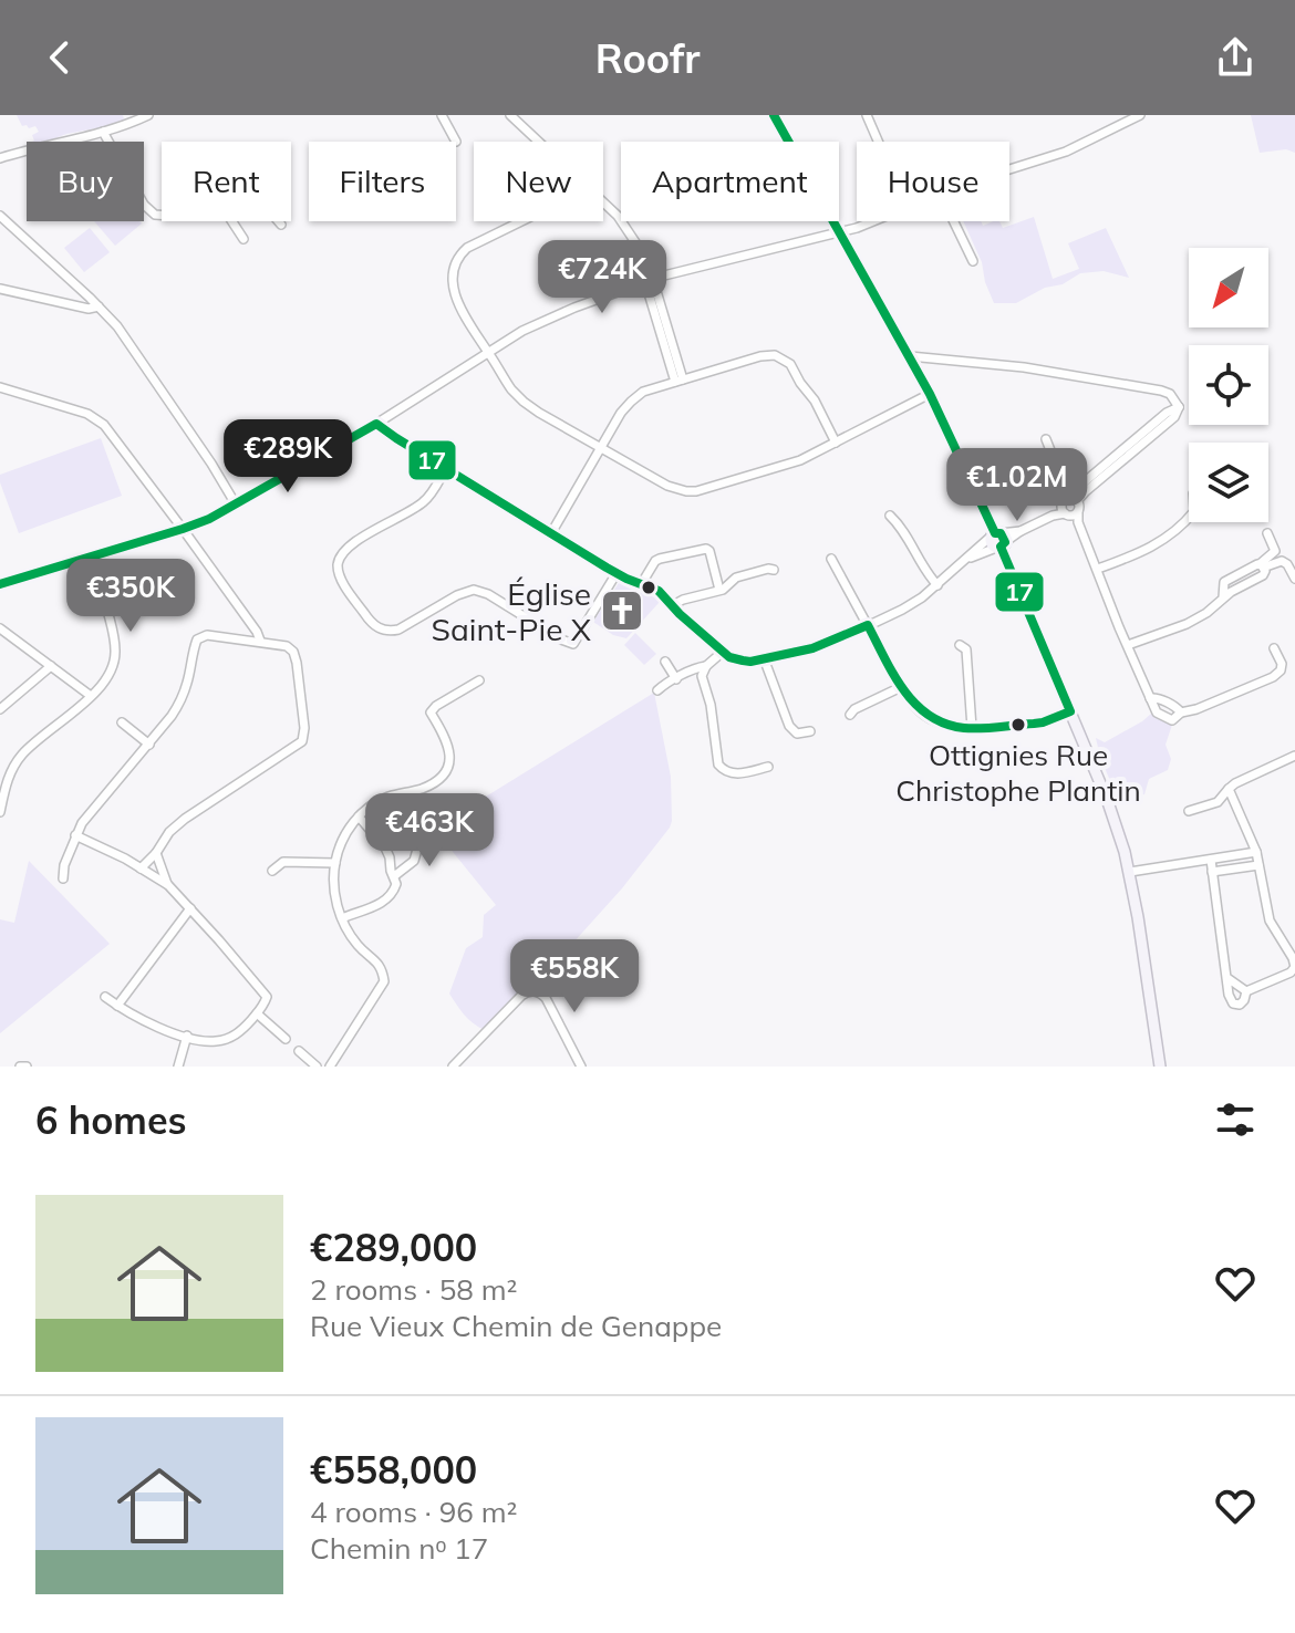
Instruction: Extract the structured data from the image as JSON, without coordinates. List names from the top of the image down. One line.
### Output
{"places":{"church":["Église Saint-Pie X"],"other":["Ottignies Rue Christophe Plantin"]},"lines":["transit line 17"],"north":"bottom left","page":{"header":"Roofr","chip":["Buy","Rent","Filters","New","Apartment","House"],"price":["€724K","€289K","€1.02M","€350K","€463K","€558K"],"heading":"6 homes","list":[{"name":"€289,000","note":"2 rooms · 58 m² · Rue Vieux Chemin de Genappe"},{"name":"€558,000","note":"4 rooms · 96 m² · Chemin nᵒ 17"}]}}
